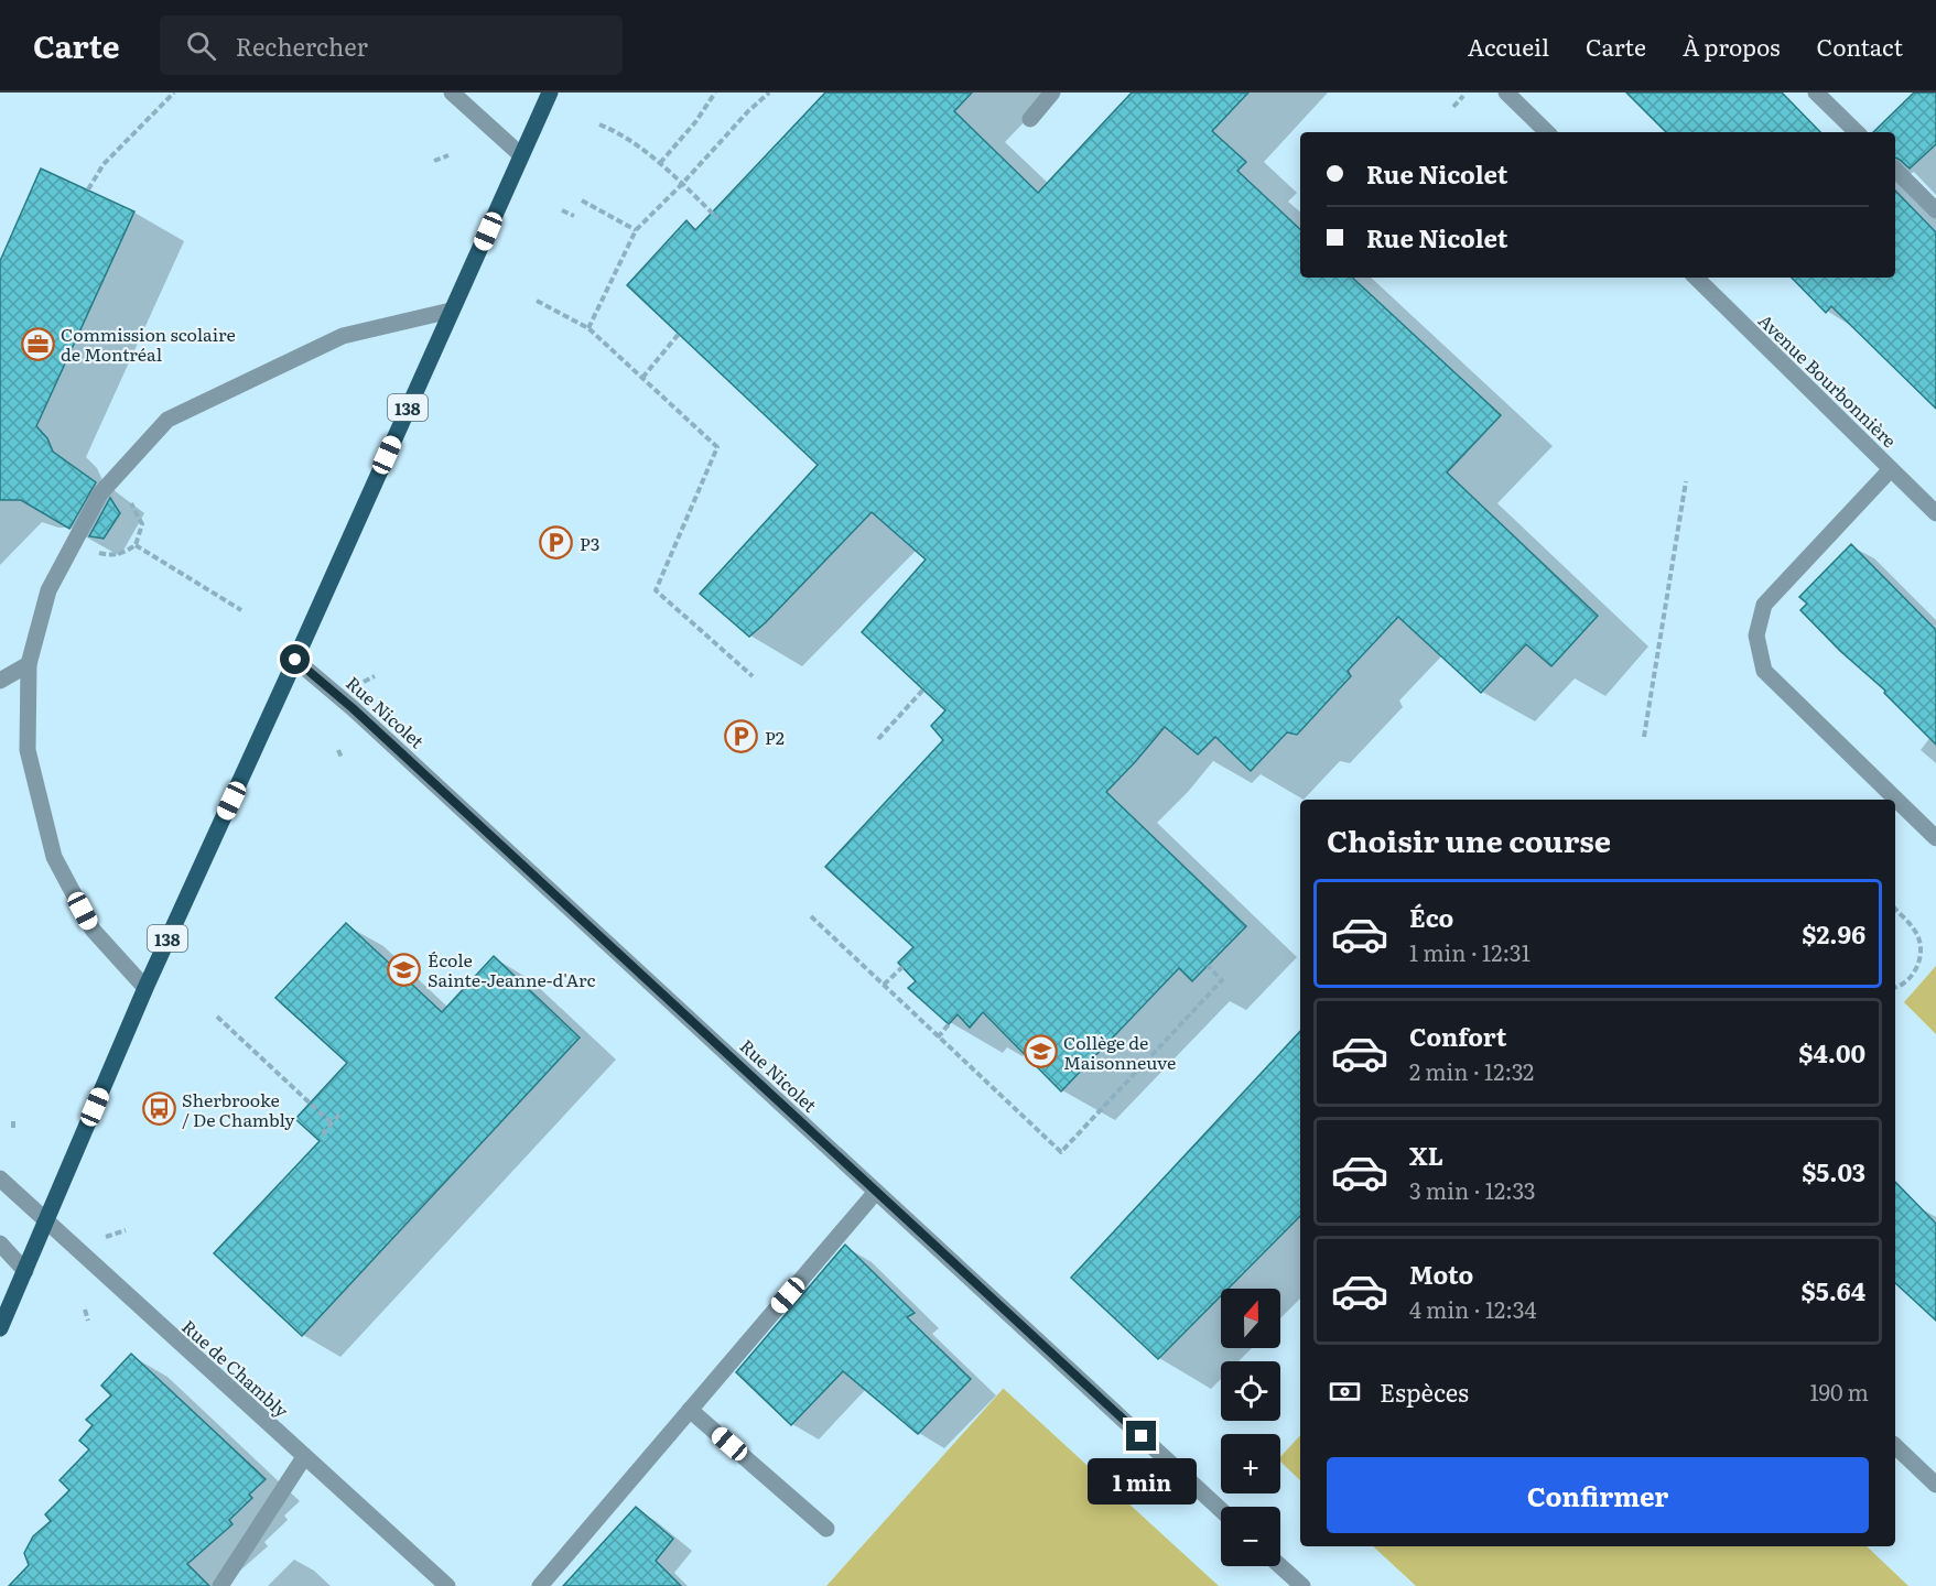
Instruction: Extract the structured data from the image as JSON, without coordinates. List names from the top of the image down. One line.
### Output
{"streets":{"main road":["138"],"street":["Avenue Bourbonnière","Rue Nicolet","Rue de Chambly"]},"crossings":[["138","Rue Nicolet"],["138","Rue de Chambly"]],"places":{"office":["Commission scolaire de Montréal"],"parking":["P3","P2"],"school or university":["École Sainte-Jeanne-d'Arc","Collège de Maisonneuve"],"bus stop":["Sherbrooke / De Chambly"]},"north":"top","page":{"header":"Carte","search":"Rechercher","nav":["Accueil","Carte","À propos","Contact"],"banner":["Rue Nicolet","Rue Nicolet"],"heading":"Choisir une course","list":[{"name":"Éco","note":"1 min · 12:31","value":"$2.96"},{"name":"Confort","note":"2 min · 12:32","value":"$4.00"},{"name":"XL","note":"3 min · 12:33","value":"$5.03"},{"name":"Moto","note":"4 min · 12:34","value":"$5.64"}],"map_buttons":["+","−"],"pay":["Espèces","190 m"],"buttons":"Confirmer","bubble":"1 min"}}
